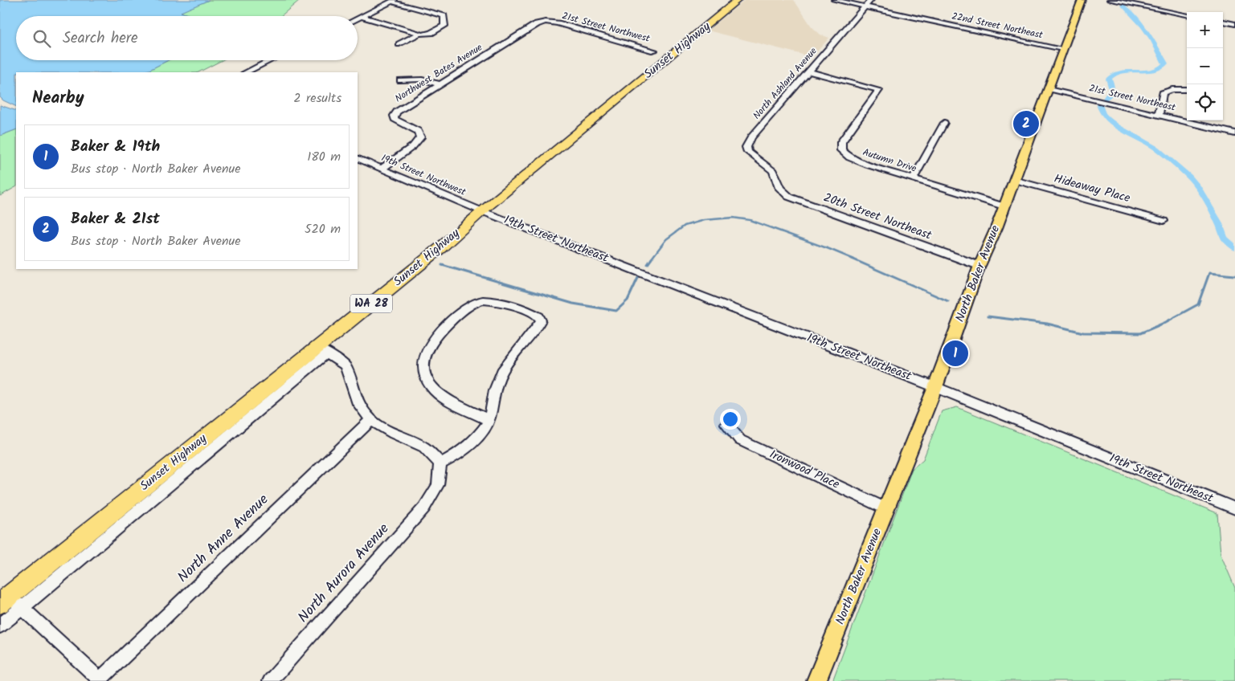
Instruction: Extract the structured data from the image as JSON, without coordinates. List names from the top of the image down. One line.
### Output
{"streets":{"highway":["Sunset Highway","WA 28"],"main road":["North Baker Avenue"],"street":["22nd Street Northeast","21st Street Northwest","Northwest Bates Avenue","North Ashland Avenue","21st Street Northeast","Autumn Drive","19th Street Northwest","Hideaway Place","20th Street Northeast","19th Street Northeast","Ironwood Place","North Anne Avenue","North Aurora Avenue"]},"crossings":[["22nd Street Northeast","North Ashland Avenue"],["22nd Street Northeast","North Baker Avenue"],["21st Street Northwest","Northwest Bates Avenue"],["Sunset Highway","19th Street Northwest"],["Sunset Highway","19th Street Northeast"],["Northwest Bates Avenue","19th Street Northwest"],["North Ashland Avenue","Autumn Drive"],["North Ashland Avenue","20th Street Northeast"],["21st Street Northeast","North Baker Avenue"],["Autumn Drive","North Baker Avenue"],["19th Street Northwest","19th Street Northeast"],["Hideaway Place","North Baker Avenue"],["20th Street Northeast","North Baker Avenue"],["19th Street Northeast","North Baker Avenue"],["North Baker Avenue","Ironwood Place"]],"page":{"map_buttons":["+","−"],"search":"Search here","heading":["Nearby","2 results"],"pins":["2","1"],"list":[{"mark":"1","name":"Baker & 19th","note":"Bus stop · North Baker Avenue","value":"180 m"},{"mark":"2","name":"Baker & 21st","note":"Bus stop · North Baker Avenue","value":"520 m"}]}}
